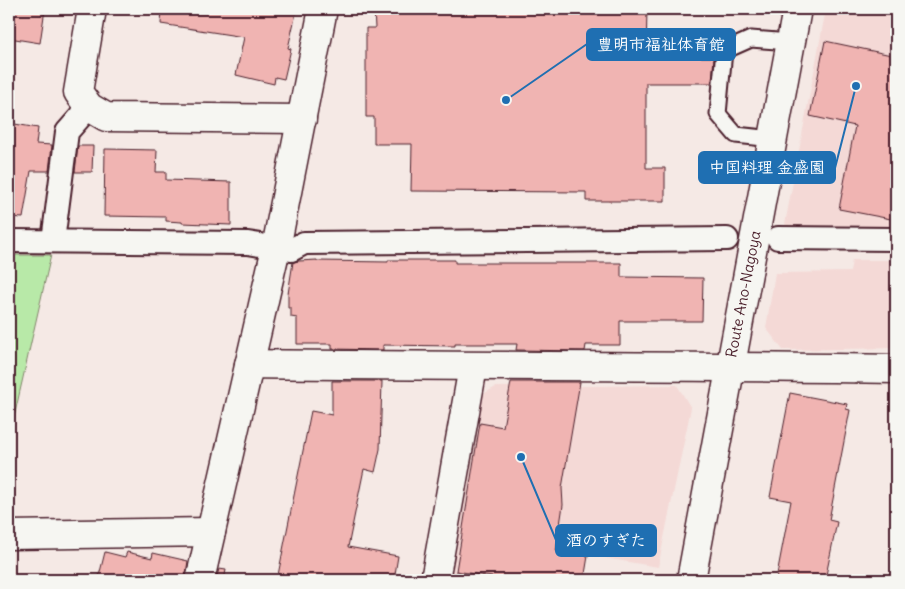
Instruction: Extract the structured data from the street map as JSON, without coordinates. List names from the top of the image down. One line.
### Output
{"streets":{"street":["Route Ano-Nagoya"]},"places":["中国料理 金盛園","豊明市福祉体育館","酒のすぎた"]}
